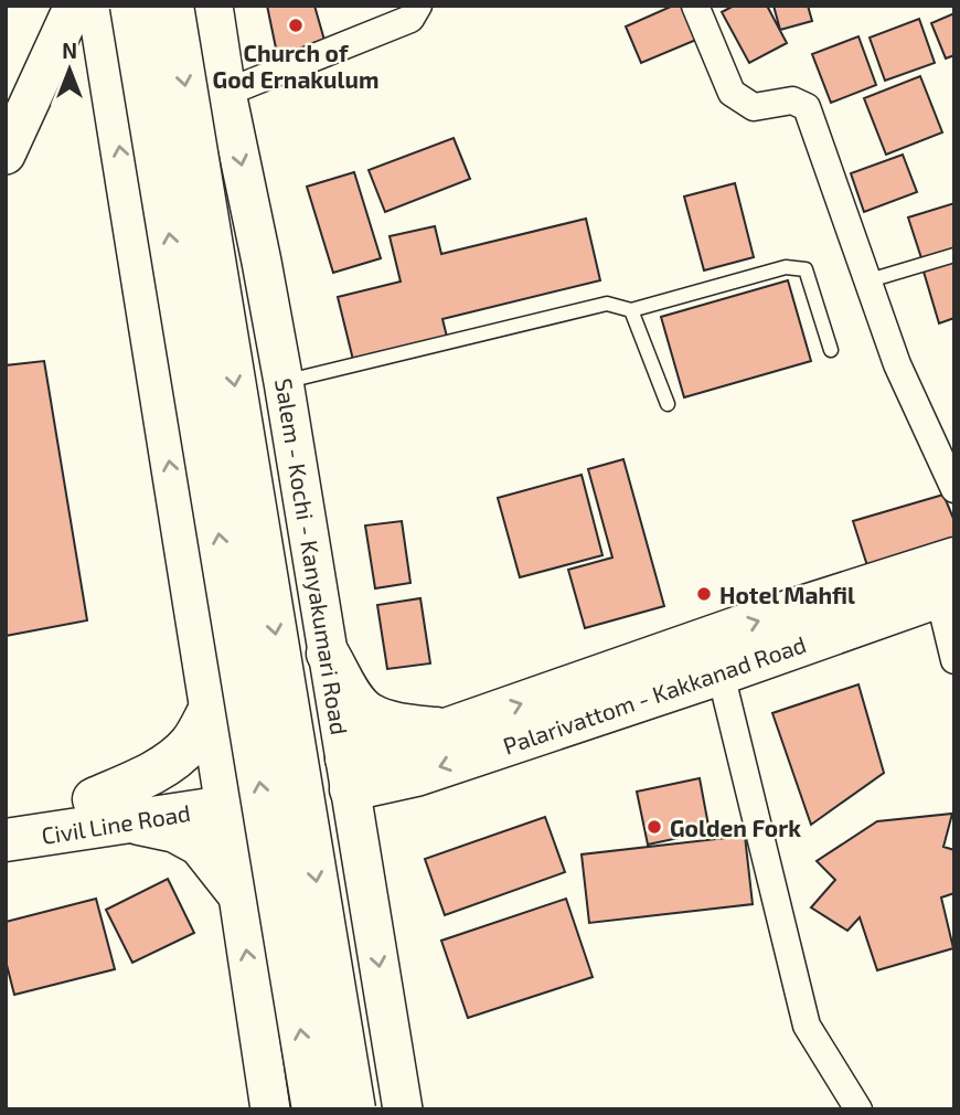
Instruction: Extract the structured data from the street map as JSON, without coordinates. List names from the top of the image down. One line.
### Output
{"streets":{"main road":["Salem - Kochi - Kanyakumari Road","Palarivattom - Kakkanad Road","Civil Line Road"]},"crossings":[["Salem - Kochi - Kanyakumari Road","Palarivattom - Kakkanad Road"]],"places":["Church of God Ernakulum","Hotel Mahfil","Golden Fork"],"north":"top"}
